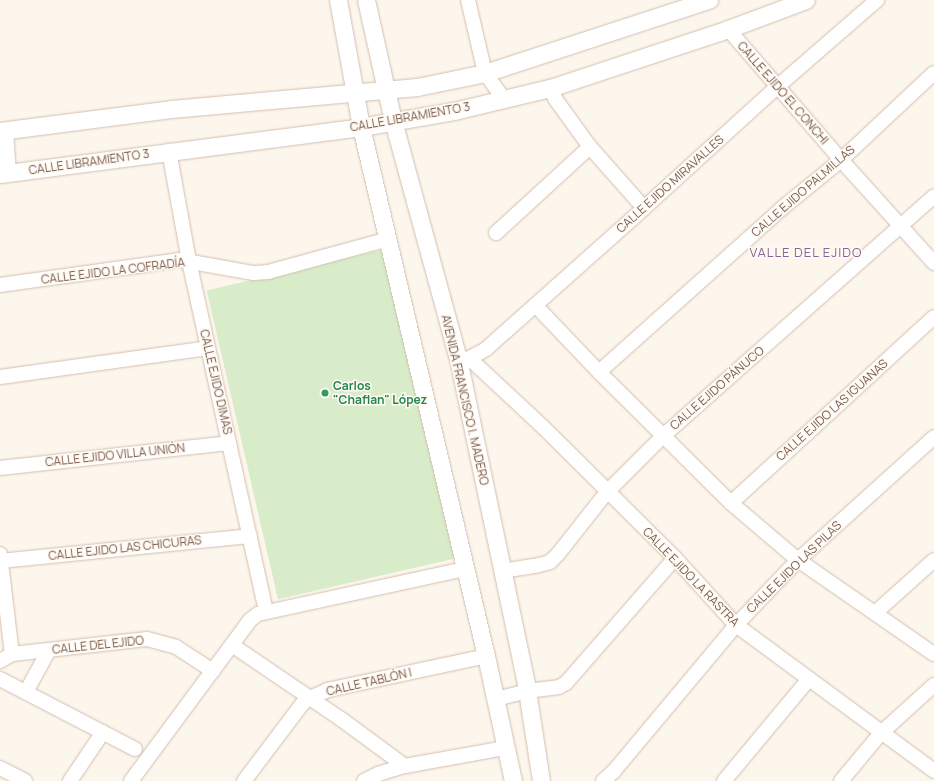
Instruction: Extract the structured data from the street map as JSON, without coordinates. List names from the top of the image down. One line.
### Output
{"streets":{"street":["CALLE EJIDO EL CONCHI","CALLE LIBRAMIENTO 3","CALLE EJIDO MIRAVALLES","CALLE EJIDO PALMILLAS","CALLE EJIDO LA COFRADÍA","CALLE EJIDO DIMAS","CALLE EJIDO PÁNUCO","AVENIDA FRANCISCO I. MADERO","CALLE EJIDO LAS IGUANAS","CALLE EJIDO VILLA UNIÓN","CALLE EJIDO LAS CHICURAS","CALLE EJIDO LAS PILAS","CALLE EJIDO LA RASTRA","CALLE DEL EJIDO","CALLE TABLÓN I"]},"crossings":[["CALLE EJIDO EL CONCHI","CALLE LIBRAMIENTO 3"],["CALLE EJIDO EL CONCHI","CALLE EJIDO MIRAVALLES"],["CALLE EJIDO EL CONCHI","CALLE EJIDO PALMILLAS"],["CALLE EJIDO EL CONCHI","CALLE EJIDO PÁNUCO"],["CALLE LIBRAMIENTO 3","CALLE EJIDO DIMAS"],["CALLE LIBRAMIENTO 3","AVENIDA FRANCISCO I. MADERO"],["CALLE EJIDO MIRAVALLES","AVENIDA FRANCISCO I. MADERO"],["CALLE EJIDO MIRAVALLES","CALLE EJIDO LA RASTRA"],["CALLE EJIDO LA COFRADÍA","CALLE EJIDO DIMAS"],["CALLE EJIDO DIMAS","CALLE EJIDO VILLA UNIÓN"],["CALLE EJIDO DIMAS","CALLE EJIDO LAS CHICURAS"],["CALLE EJIDO PÁNUCO","AVENIDA FRANCISCO I. MADERO"],["CALLE EJIDO PÁNUCO","CALLE EJIDO LA RASTRA"],["AVENIDA FRANCISCO I. MADERO","CALLE EJIDO LA RASTRA"],["CALLE EJIDO LAS PILAS","CALLE EJIDO LA RASTRA"]],"districts":["VALLE DEL EJIDO"],"places":["Carlos \"Chaflan\" López"]}
